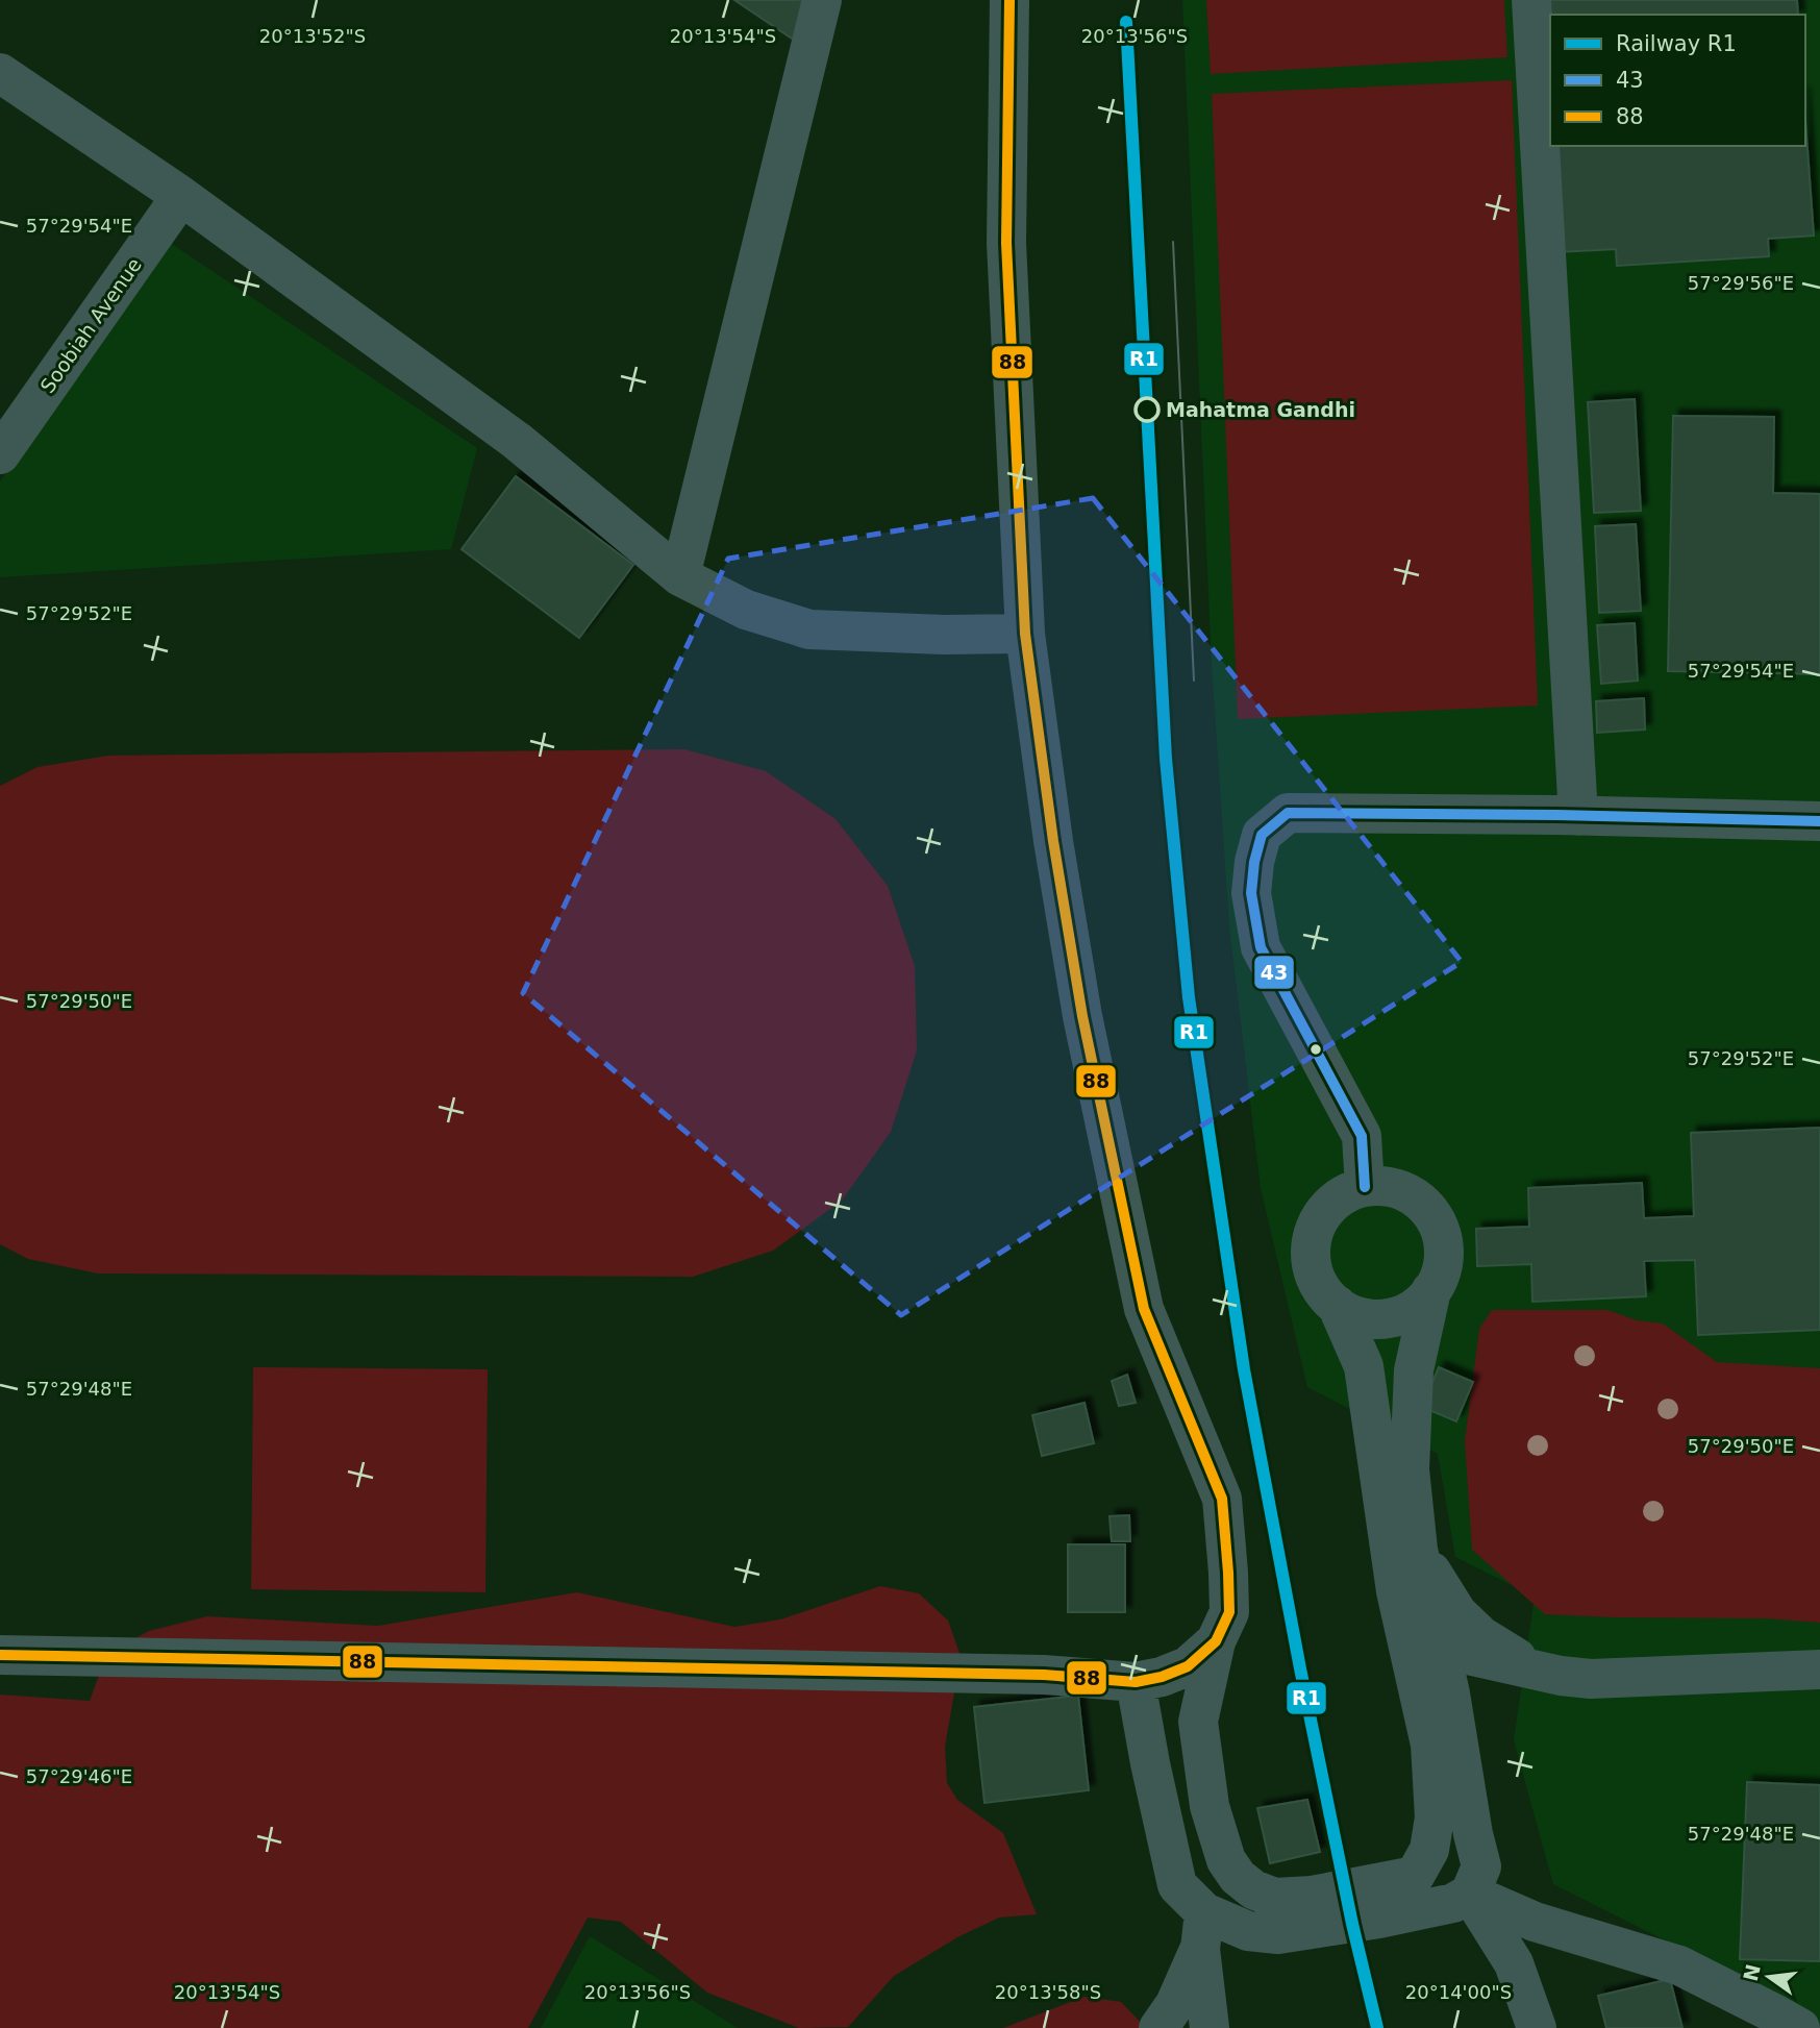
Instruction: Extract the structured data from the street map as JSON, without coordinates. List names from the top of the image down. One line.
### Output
{"streets":{"street":["Soobiah Avenue"]},"places":["Mahatma Gandhi"],"lines":["transit line 88","rail line R1","transit line 43"],"legend":["Railway R1","43","88"],"north":"left","coordinates":["20°13'52\"S","20°13'54\"S","20°13'56\"S","57°29'54\"E","57°29'56\"E","57°29'52\"E","57°29'50\"E","57°29'48\"E","57°29'46\"E","20°13'58\"S","20°14'00\"S"]}
